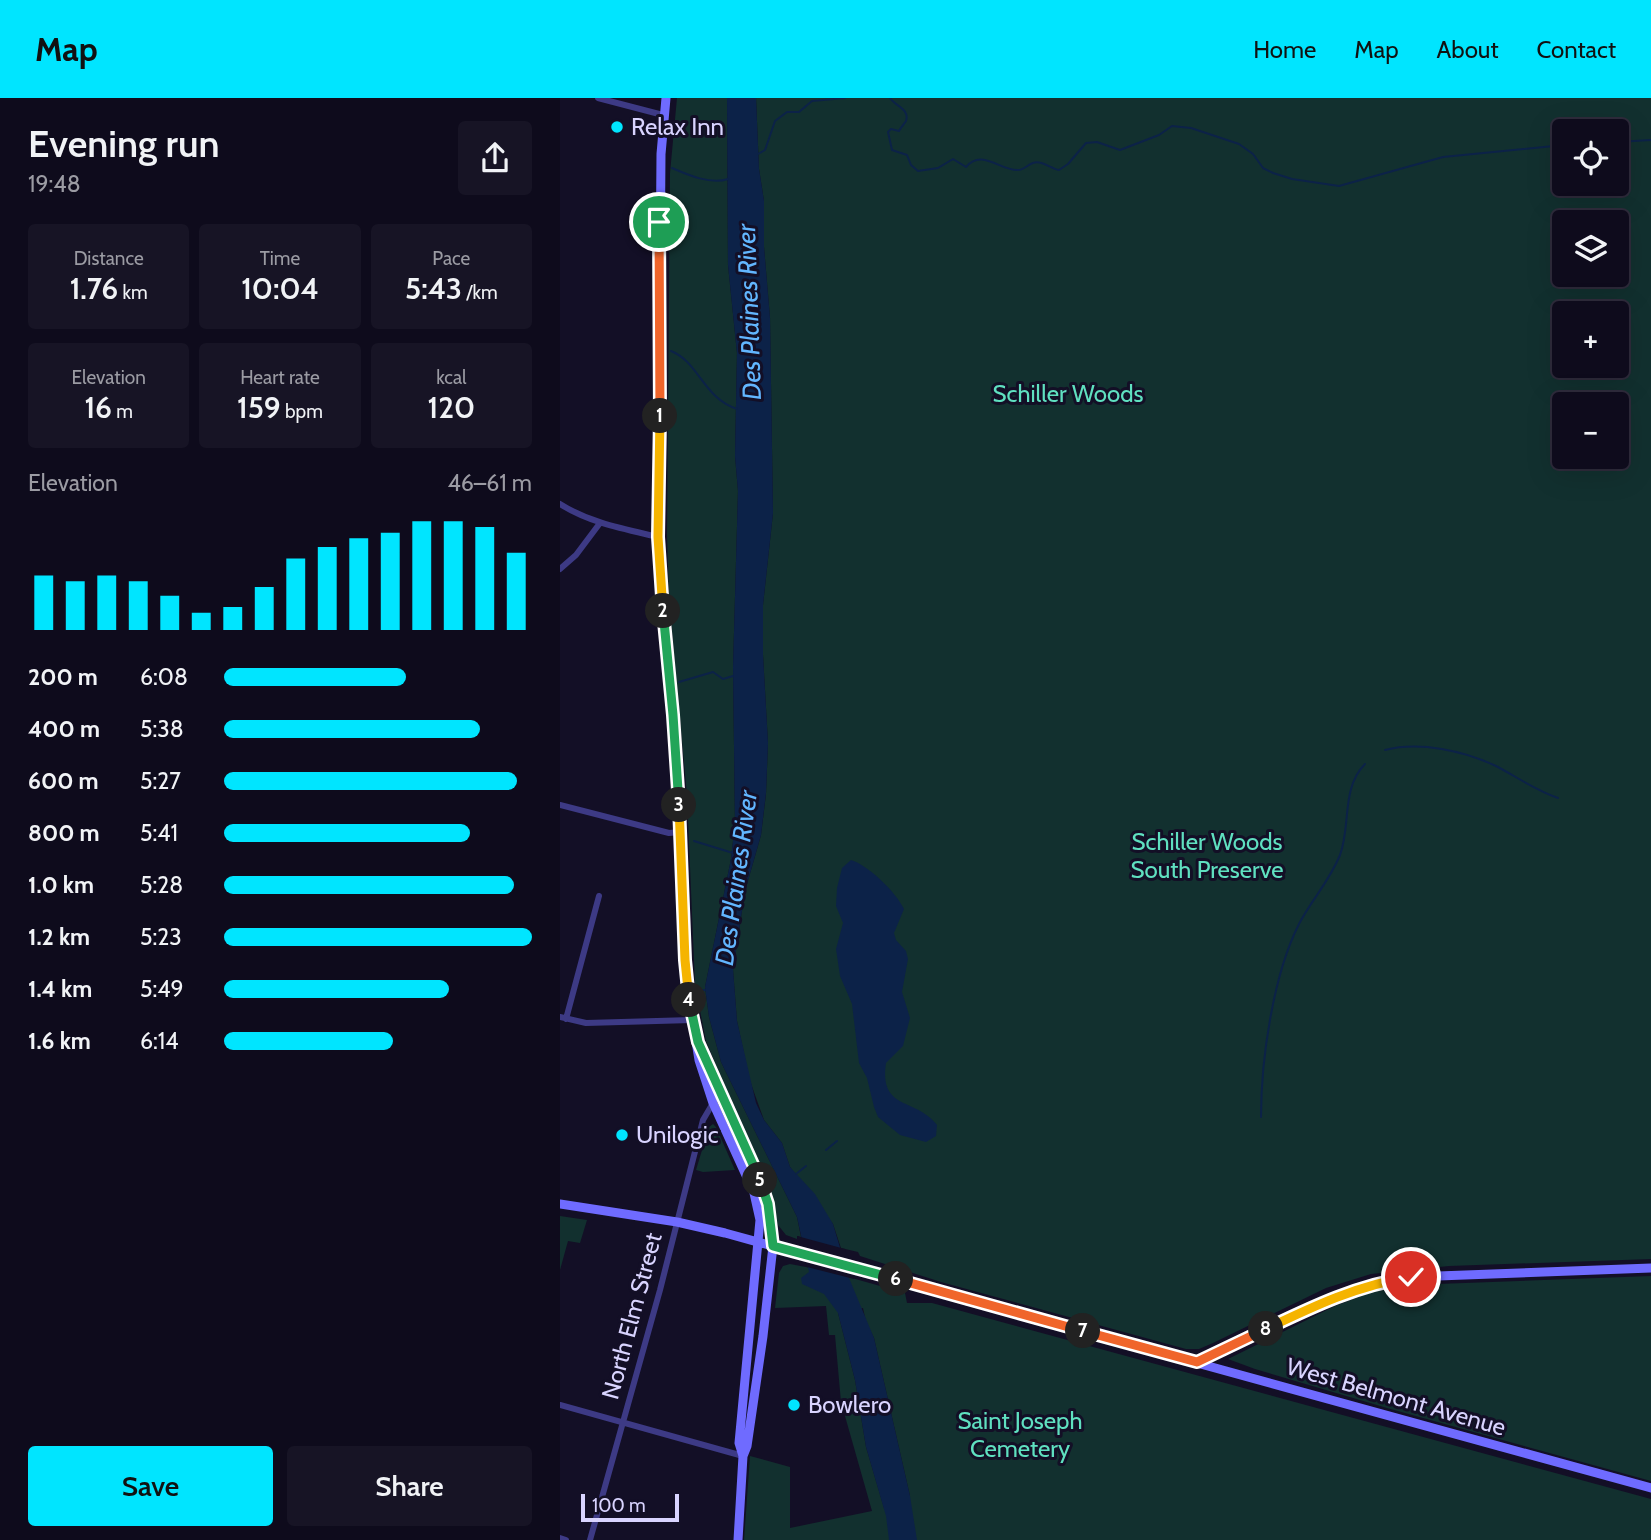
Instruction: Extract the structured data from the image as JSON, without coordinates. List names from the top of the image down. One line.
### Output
{"streets":{"main road":["West Belmont Avenue"],"street":["North Elm Street"]},"crossings":[["North Elm Street","West Belmont Avenue"]],"water":["Des Plaines River"],"parks":["Schiller Woods","Schiller Woods South Preserve","Saint Joseph Cemetery"],"places":["Relax Inn","Unilogic","Bowlero"],"scale_bar":"100 m","page":{"header":"Map","nav":["Home","Map","About","Contact"],"heading":["Evening run","19:48"],"map_buttons":["+","−"],"stats":[["Distance","1.76 km"],["Time","10:04"],["Pace","5:43 /km"],["Elevation","16 m"],["Heart rate","159 bpm"],["kcal","120"]],"pins":["1","2","3","4","5","6","8","7"],"chart":["Elevation","46–61 m"],"list":[{"name":"200 m","note":"6:08"},{"name":"400 m","note":"5:38"},{"name":"600 m","note":"5:27"},{"name":"800 m","note":"5:41"},{"name":"1.0 km","note":"5:28"},{"name":"1.2 km","note":"5:23"},{"name":"1.4 km","note":"5:49"},{"name":"1.6 km","note":"6:14"}],"buttons":["Save","Share"],"scale":"100 m"}}
